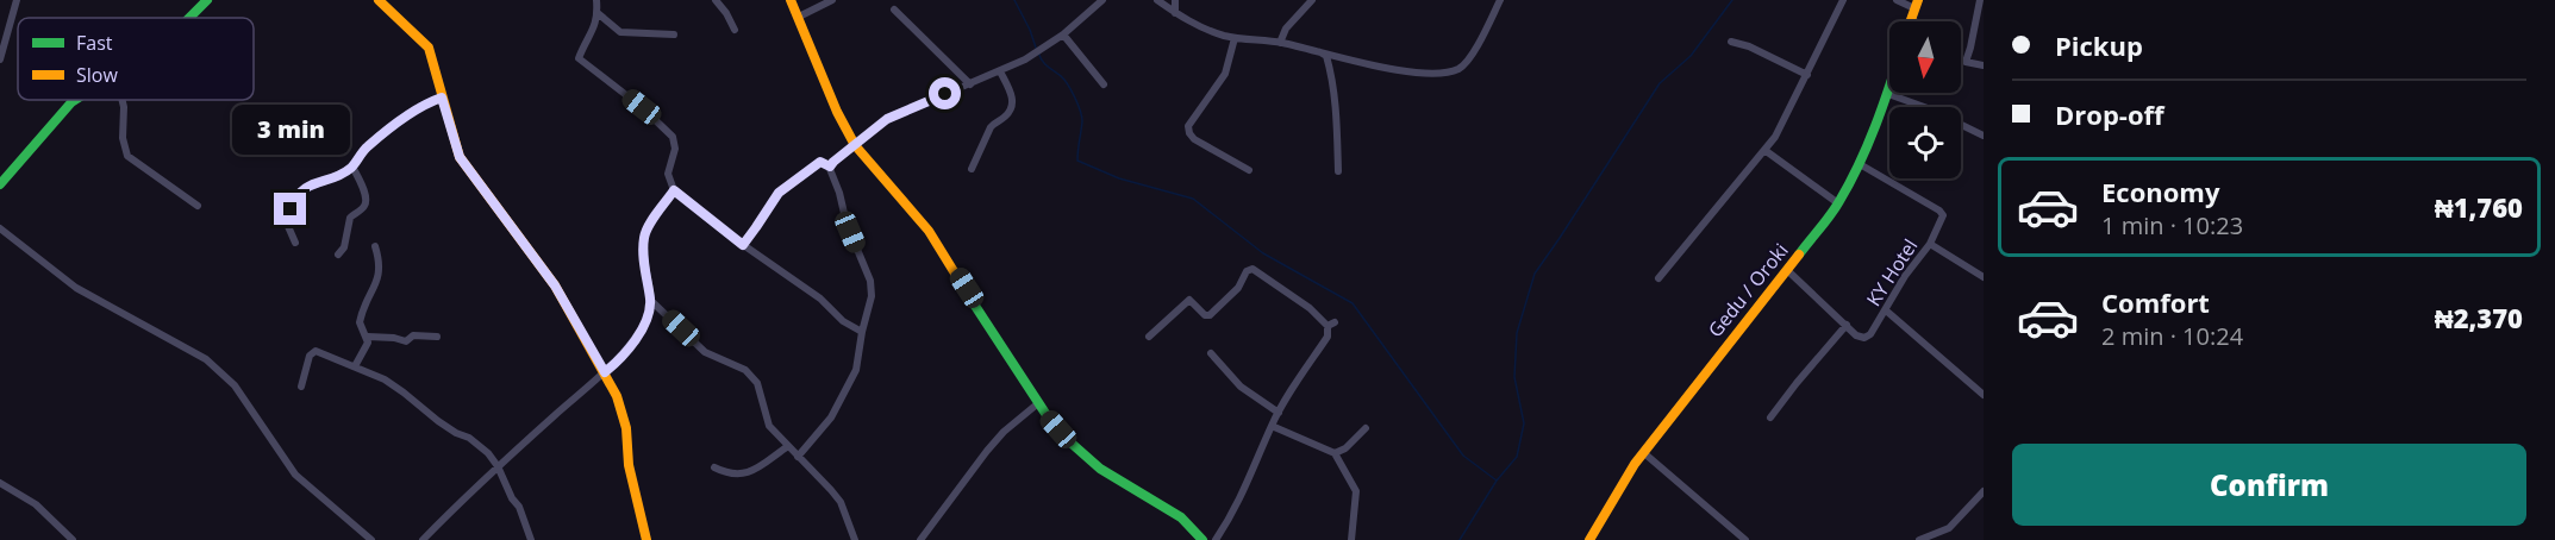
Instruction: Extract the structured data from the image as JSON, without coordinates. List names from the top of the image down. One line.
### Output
{"streets":{"street":["KY Hotel","Gedu / Oroki"]},"crossings":[["KY Hotel","Gedu / Oroki"]],"legend":["Fast","Slow"],"north":"bottom","page":{"banner":["Pickup","Drop-off"],"bubble":"3 min","list":[{"name":"Economy","note":"1 min · 10:23","value":"₦1,760"},{"name":"Comfort","note":"2 min · 10:24","value":"₦2,370"}],"buttons":"Confirm"}}
